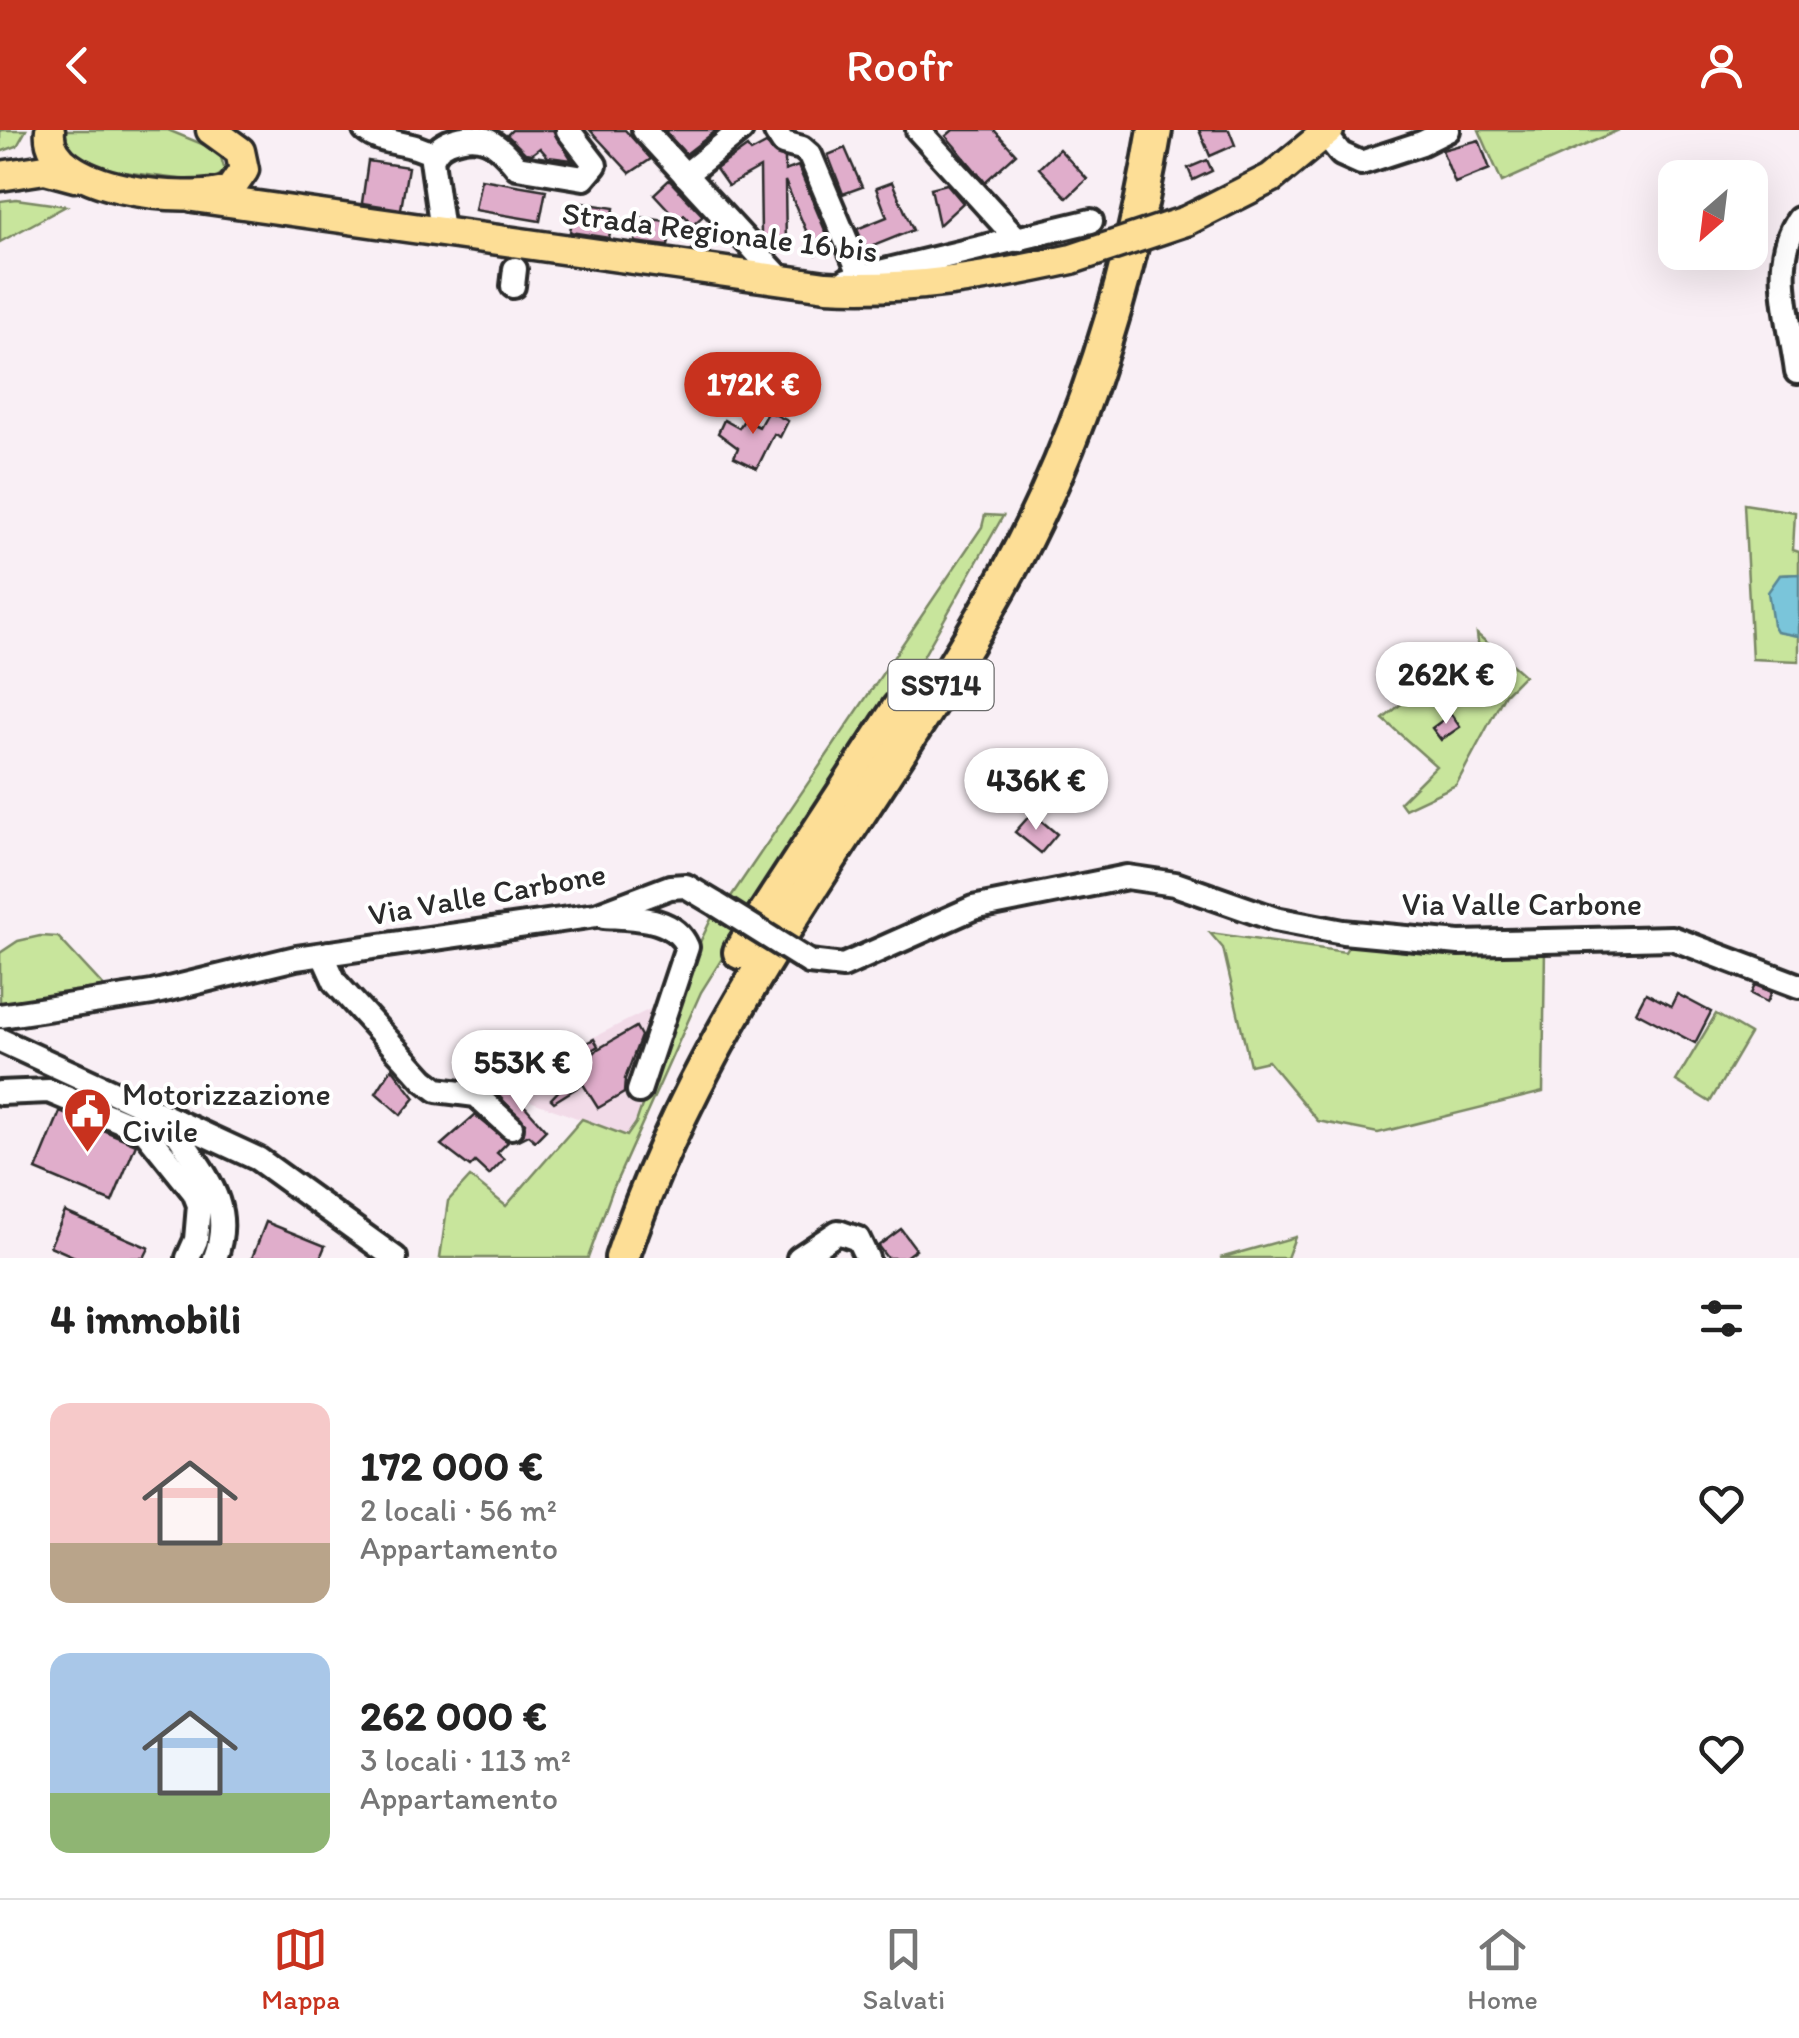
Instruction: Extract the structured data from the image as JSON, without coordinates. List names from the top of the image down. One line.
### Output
{"streets":{"highway":["SS714"],"main road":["Strada Regionale 16 bis"],"street":["Via Valle Carbone"]},"places":{"public building":["Motorizzazione Civile"]},"north":"bottom left","page":{"header":"Roofr","price":["172K €","262K €","436K €","553K €"],"heading":"4 immobili","list":[{"name":"172 000 €","note":"2 locali · 56 m² · Appartamento"},{"name":"262 000 €","note":"3 locali · 113 m² · Appartamento"}],"tabs":["Mappa","Salvati","Home"]}}
